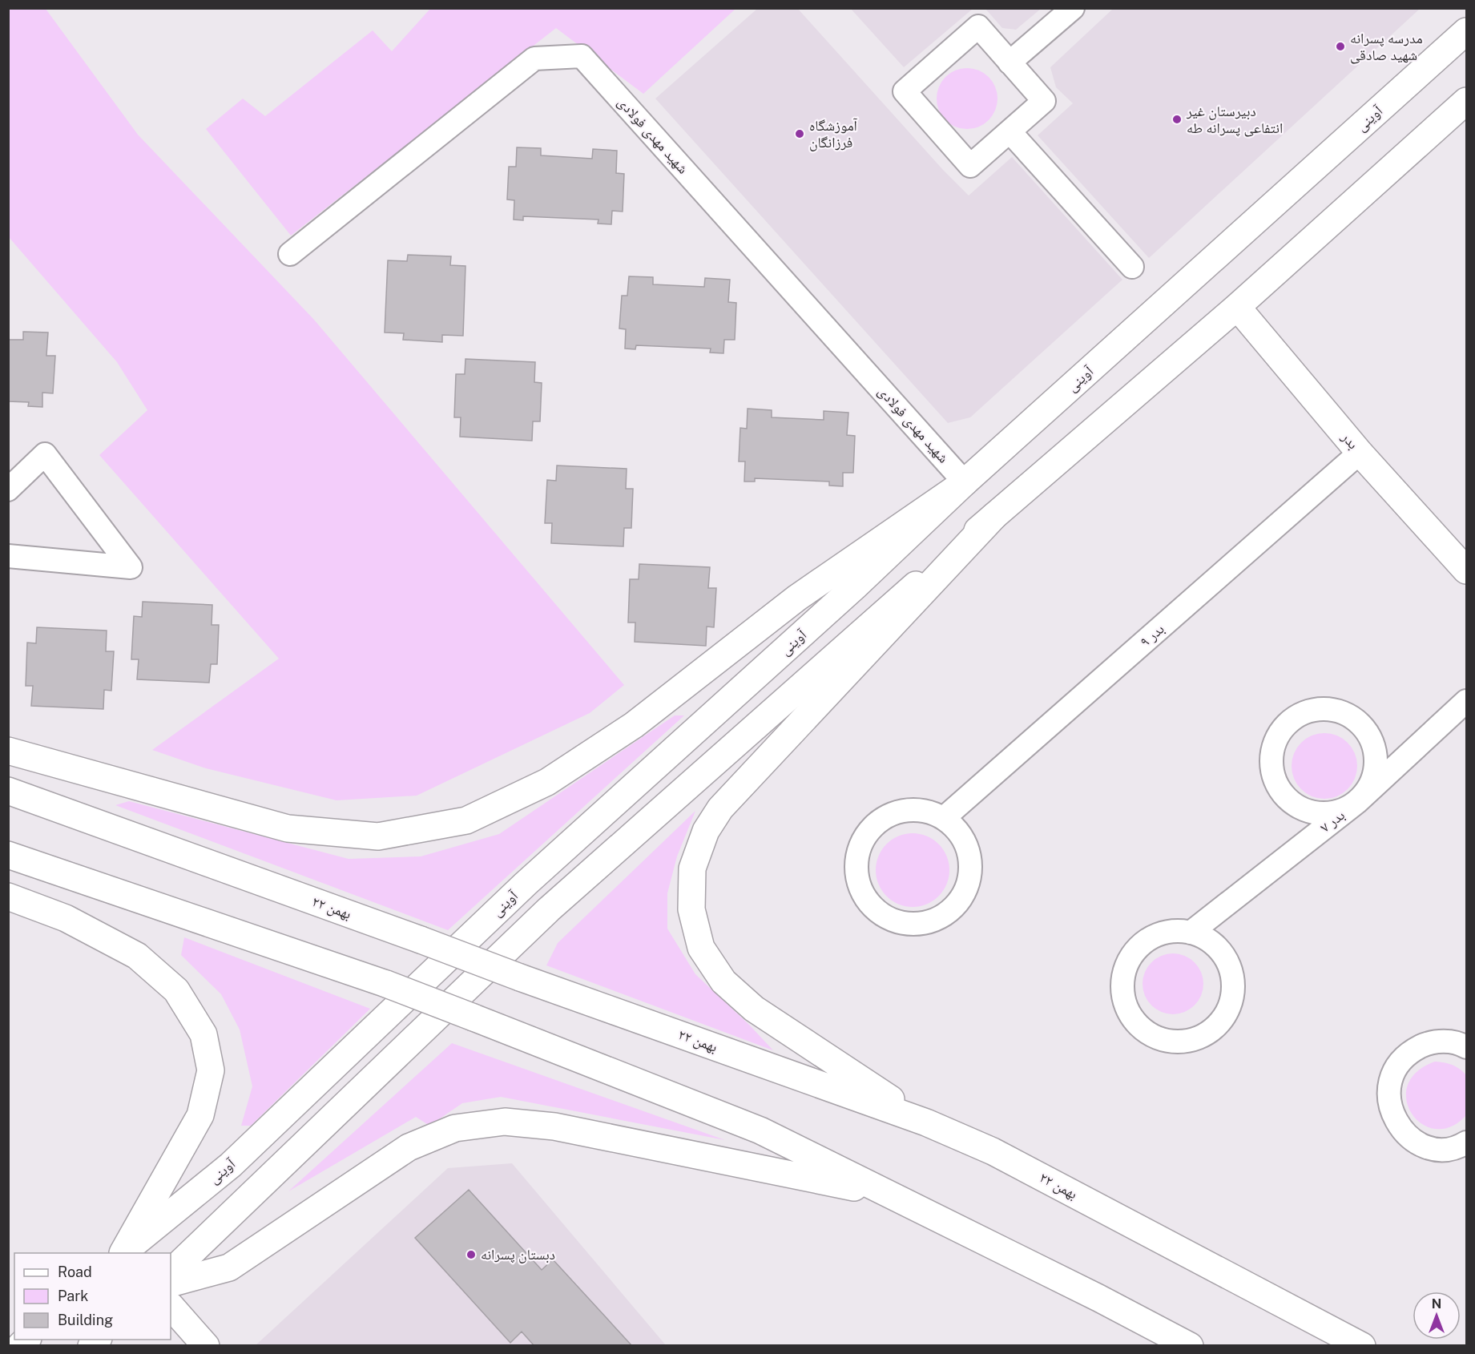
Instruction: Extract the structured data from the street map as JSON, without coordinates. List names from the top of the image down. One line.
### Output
{"streets":{"main road":["آوینی","بدر","۲۲ بهمن"],"street":["شهید مهدی فولادی","بدر ۹","بدر ۷"]},"crossings":[["آوینی","شهید مهدی فولادی"],["بدر","بدر ۹"]],"places":["مدرسه پسرانه شهید صادقی","دبیرستان غیر انتفاعی پسرانه طه","آموزشگاه فرزانگان","دبستان پسرانه"],"legend":["Road","Park","Building"],"north":"top"}
